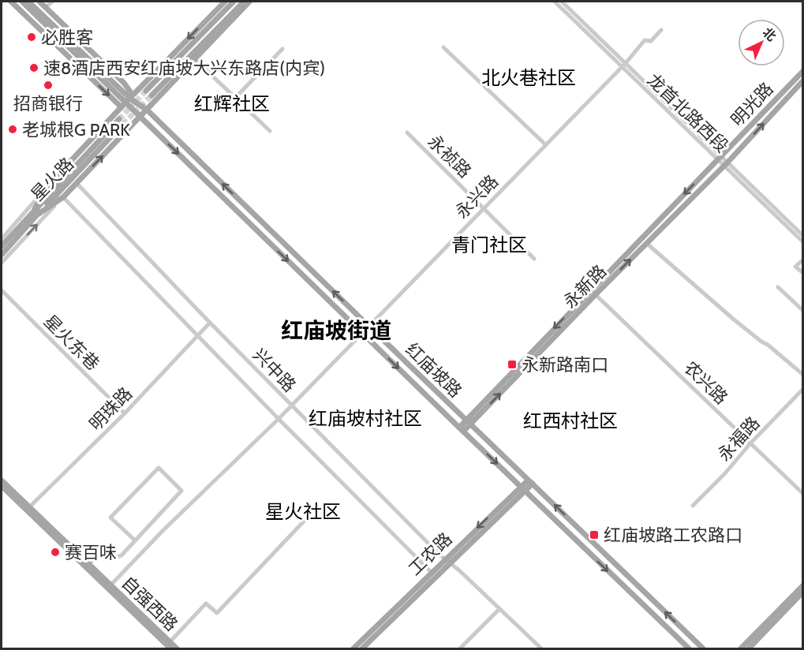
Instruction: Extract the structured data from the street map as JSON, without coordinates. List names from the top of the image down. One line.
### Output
{"streets":{"main road":["明光路","星火路","永新路","红庙坡路","工农路","自强西路"],"street":["龙首北路西段","永祯路","永兴路","星火东巷","兴中路","农兴路","明珠路","永福路"]},"crossings":[["明光路","龙首北路西段"],["明光路","永新路"],["龙首北路西段","永兴路"],["龙首北路西段","永新路"],["永祯路","永兴路"],["永兴路","兴中路"],["永兴路","红庙坡路"],["永兴路","自强西路"],["永新路","红庙坡路"],["永新路","农兴路"],["星火东巷","明珠路"],["兴中路","明珠路"],["兴中路","工农路"],["红庙坡路","工农路"],["农兴路","永福路"],["明珠路","自强西路"]],"districts":["北火巷社区","红辉社区","青门社区","红庙坡街道","红庙坡村社区","红西村社区","星火社区"],"places":{"other":["必胜客","速8酒店西安红庙坡大兴东路店(内宾)","招商银行","老城根G PARK","赛百味"],"transit":["永新路南口","红庙坡路工农路口"]},"north":"top right"}
